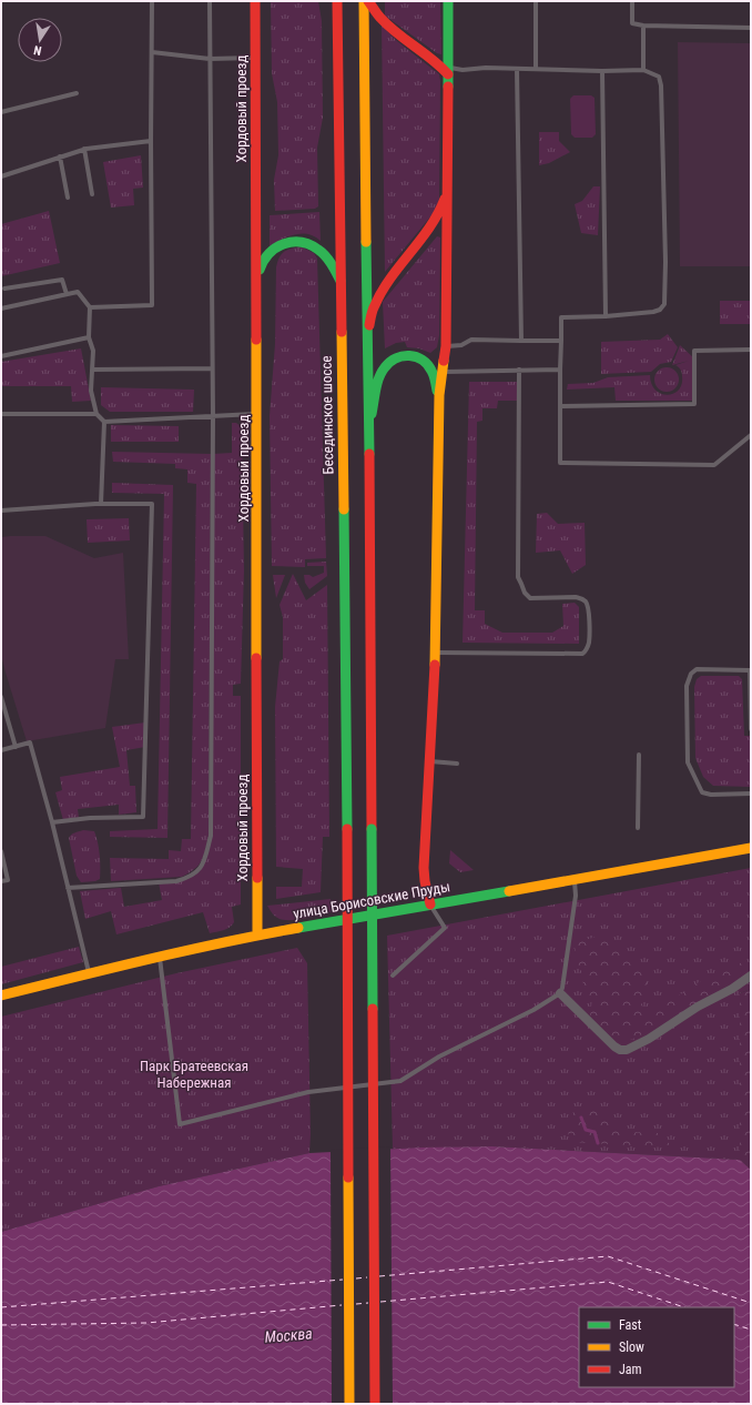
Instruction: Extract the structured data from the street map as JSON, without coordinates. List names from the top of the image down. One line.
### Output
{"streets":{"main road":["Хордовый проезд","Бесединское шоссе","улица Борисовские Пруды"]},"crossings":[["Хордовый проезд","улица Борисовские Пруды"]],"water":["Москва"],"parks":["Парк Братеевская Набережная"],"legend":["Fast","Slow","Jam"],"north":"bottom"}
